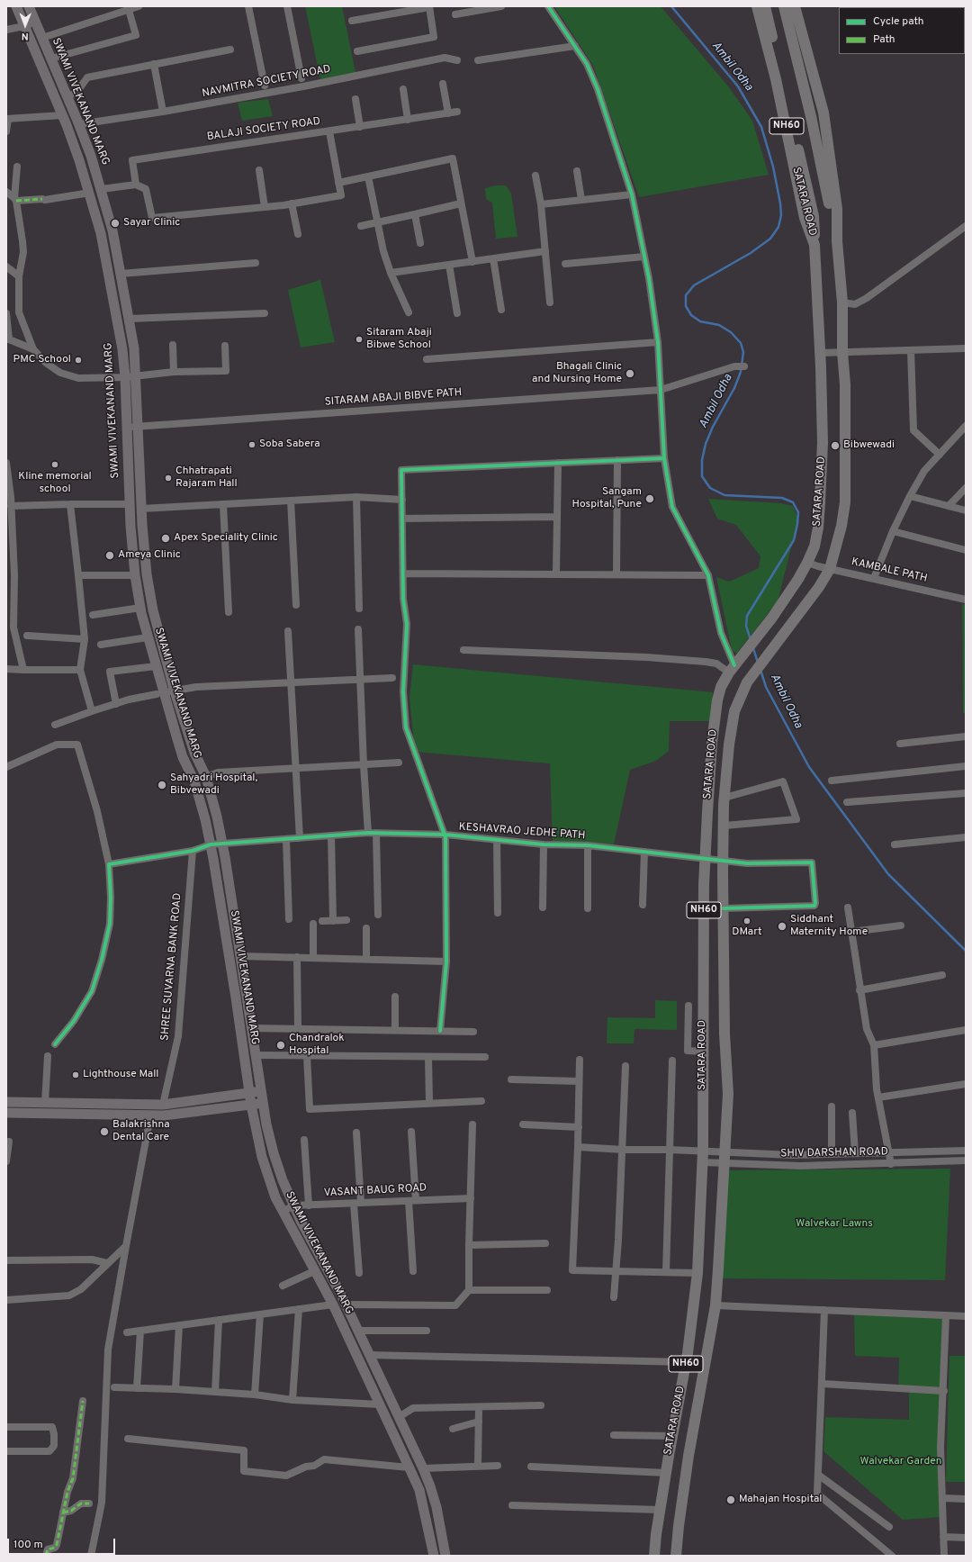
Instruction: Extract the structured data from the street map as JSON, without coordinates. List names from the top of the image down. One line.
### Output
{"streets":{"highway":["NH60","SATARA ROAD"],"main road":["SWAMI VIVEKANAND MARG"],"street":["NAVMITRA SOCIETY ROAD","BALAJI SOCIETY ROAD","SITARAM ABAJI BIBVE PATH","KAMBALE PATH","KESHAVRAO JEDHE PATH","SHREE SUVARNA BANK ROAD","SHIV DARSHAN ROAD","VASANT BAUG ROAD"]},"crossings":[["NAVMITRA SOCIETY ROAD","SWAMI VIVEKANAND MARG"],["SWAMI VIVEKANAND MARG","SITARAM ABAJI BIBVE PATH"],["SWAMI VIVEKANAND MARG","KESHAVRAO JEDHE PATH"],["SWAMI VIVEKANAND MARG","VASANT BAUG ROAD"],["SATARA ROAD","KAMBALE PATH"],["SATARA ROAD","KESHAVRAO JEDHE PATH"],["SATARA ROAD","SHIV DARSHAN ROAD"],["KESHAVRAO JEDHE PATH","SHREE SUVARNA BANK ROAD"]],"water":["Ambil Odha"],"parks":["Walvekar Lawns","Walvekar Garden"],"places":["Sayar Clinic","Sitaram Abaji Bibwe School","PMC School","Bhagali Clinic and Nursing Home","Soba Sabera","Bibwewadi","Kline memorial school","Chhatrapati Rajaram Hall","Sangam Hospital, Pune","Apex Speciality Clinic","Ameya Clinic","Sahyadri Hospital, Bibvewadi","DMart","Siddhant Maternity Home","Chandralok Hospital","Lighthouse Mall","Balakrishna Dental Care","Mahajan Hospital"],"legend":["Cycle path","Path"],"scale_bar":"100 m","north":"bottom"}
